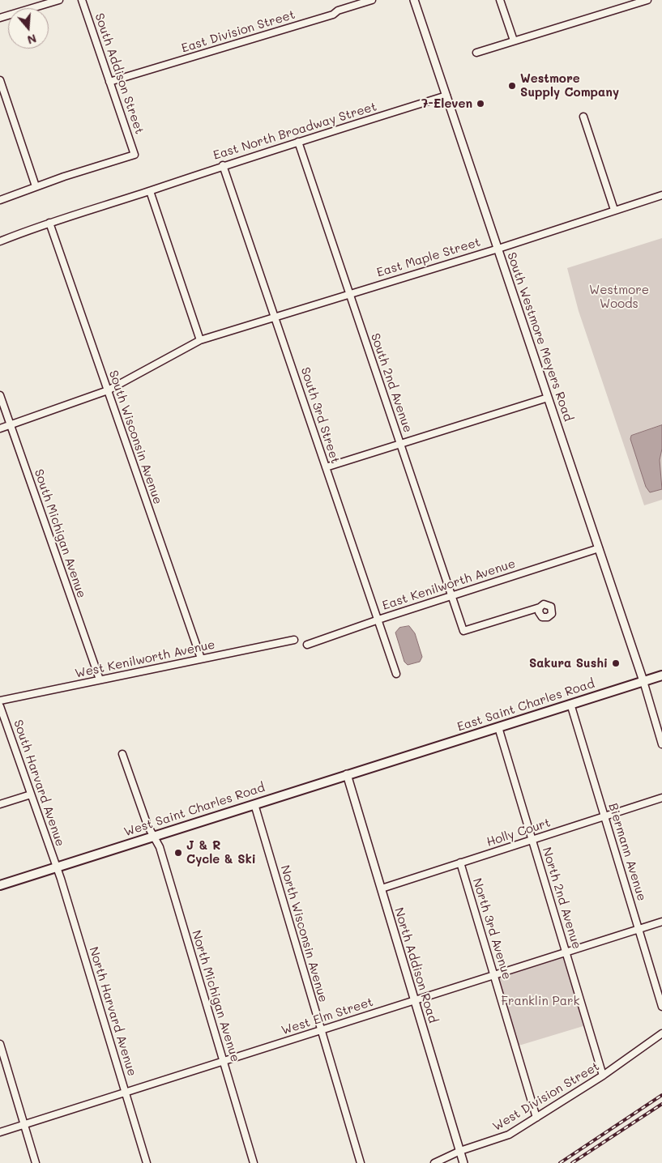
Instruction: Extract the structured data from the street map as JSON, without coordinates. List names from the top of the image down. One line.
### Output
{"streets":{"main road":["East Saint Charles Road","West Saint Charles Road"],"street":["East Division Street","South Addison Street","East North Broadway Street","East Maple Street","South Westmore Meyers Road","South 2nd Avenue","South 3rd Street","South Wisconsin Avenue","South Michigan Avenue","East Kenilworth Avenue","West Kenilworth Avenue","South Harvard Avenue","Holly Court","Biermann Avenue","North 2nd Avenue","North 3rd Avenue","North Wisconsin Avenue","North Addison Road","North Michigan Avenue","North Harvard Avenue","West Elm Street","West Division Street"]},"crossings":[["East Division Street","South Addison Street"],["East North Broadway Street","South Westmore Meyers Road"],["East North Broadway Street","South 2nd Avenue"],["East North Broadway Street","South 3rd Street"],["East North Broadway Street","South Wisconsin Avenue"],["East Maple Street","South Westmore Meyers Road"],["East Maple Street","South 2nd Avenue"],["East Maple Street","South 3rd Street"],["East Maple Street","South Wisconsin Avenue"],["East Maple Street","South Michigan Avenue"],["South Westmore Meyers Road","East Kenilworth Avenue"],["South Westmore Meyers Road","East Saint Charles Road"],["South 2nd Avenue","East Kenilworth Avenue"],["South 3rd Street","East Kenilworth Avenue"],["South Wisconsin Avenue","West Kenilworth Avenue"],["South Michigan Avenue","West Kenilworth Avenue"],["East Saint Charles Road","West Saint Charles Road"],["East Saint Charles Road","Biermann Avenue"],["East Saint Charles Road","North 2nd Avenue"],["South Harvard Avenue","West Saint Charles Road"],["South Harvard Avenue","North Harvard Avenue"],["West Saint Charles Road","North Wisconsin Avenue"],["West Saint Charles Road","North Addison Road"],["West Saint Charles Road","North Michigan Avenue"],["West Saint Charles Road","North Harvard Avenue"],["Holly Court","Biermann Avenue"],["Holly Court","North 2nd Avenue"],["Holly Court","North 3rd Avenue"],["Holly Court","North Addison Road"],["Biermann Avenue","West Elm Street"],["North 2nd Avenue","West Elm Street"],["North 2nd Avenue","West Division Street"],["North 3rd Avenue","West Elm Street"],["North 3rd Avenue","West Division Street"],["North Wisconsin Avenue","West Elm Street"],["North Addison Road","West Elm Street"],["North Addison Road","West Division Street"],["North Michigan Avenue","West Elm Street"],["North Harvard Avenue","West Elm Street"]],"parks":["Westmore Woods","Franklin Park"],"places":["Westmore Supply Company","7-Eleven","Sakura Sushi","J & R Cycle & Ski"],"north":"bottom"}
